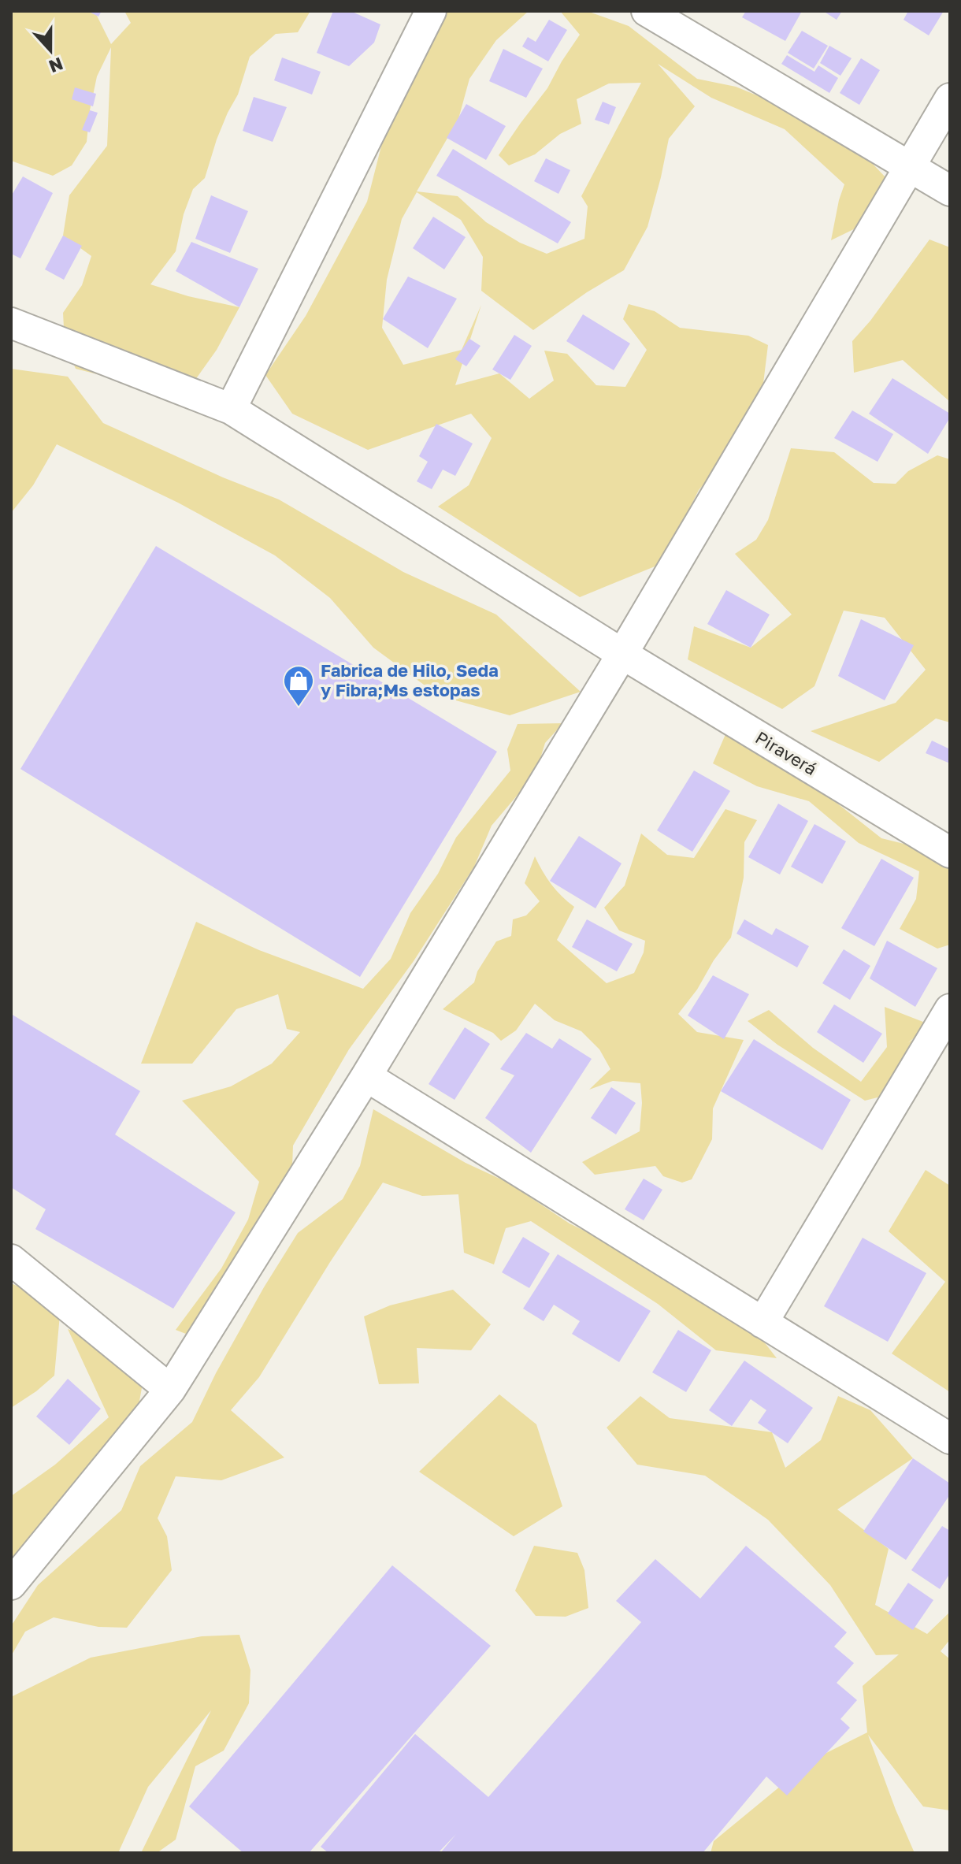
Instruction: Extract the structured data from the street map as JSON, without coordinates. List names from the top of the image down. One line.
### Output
{"streets":{"street":["Piraverá"]},"places":{"shop":["Fabrica de Hilo, Seda y Fibra;Ms estopas"]},"north":"bottom"}
